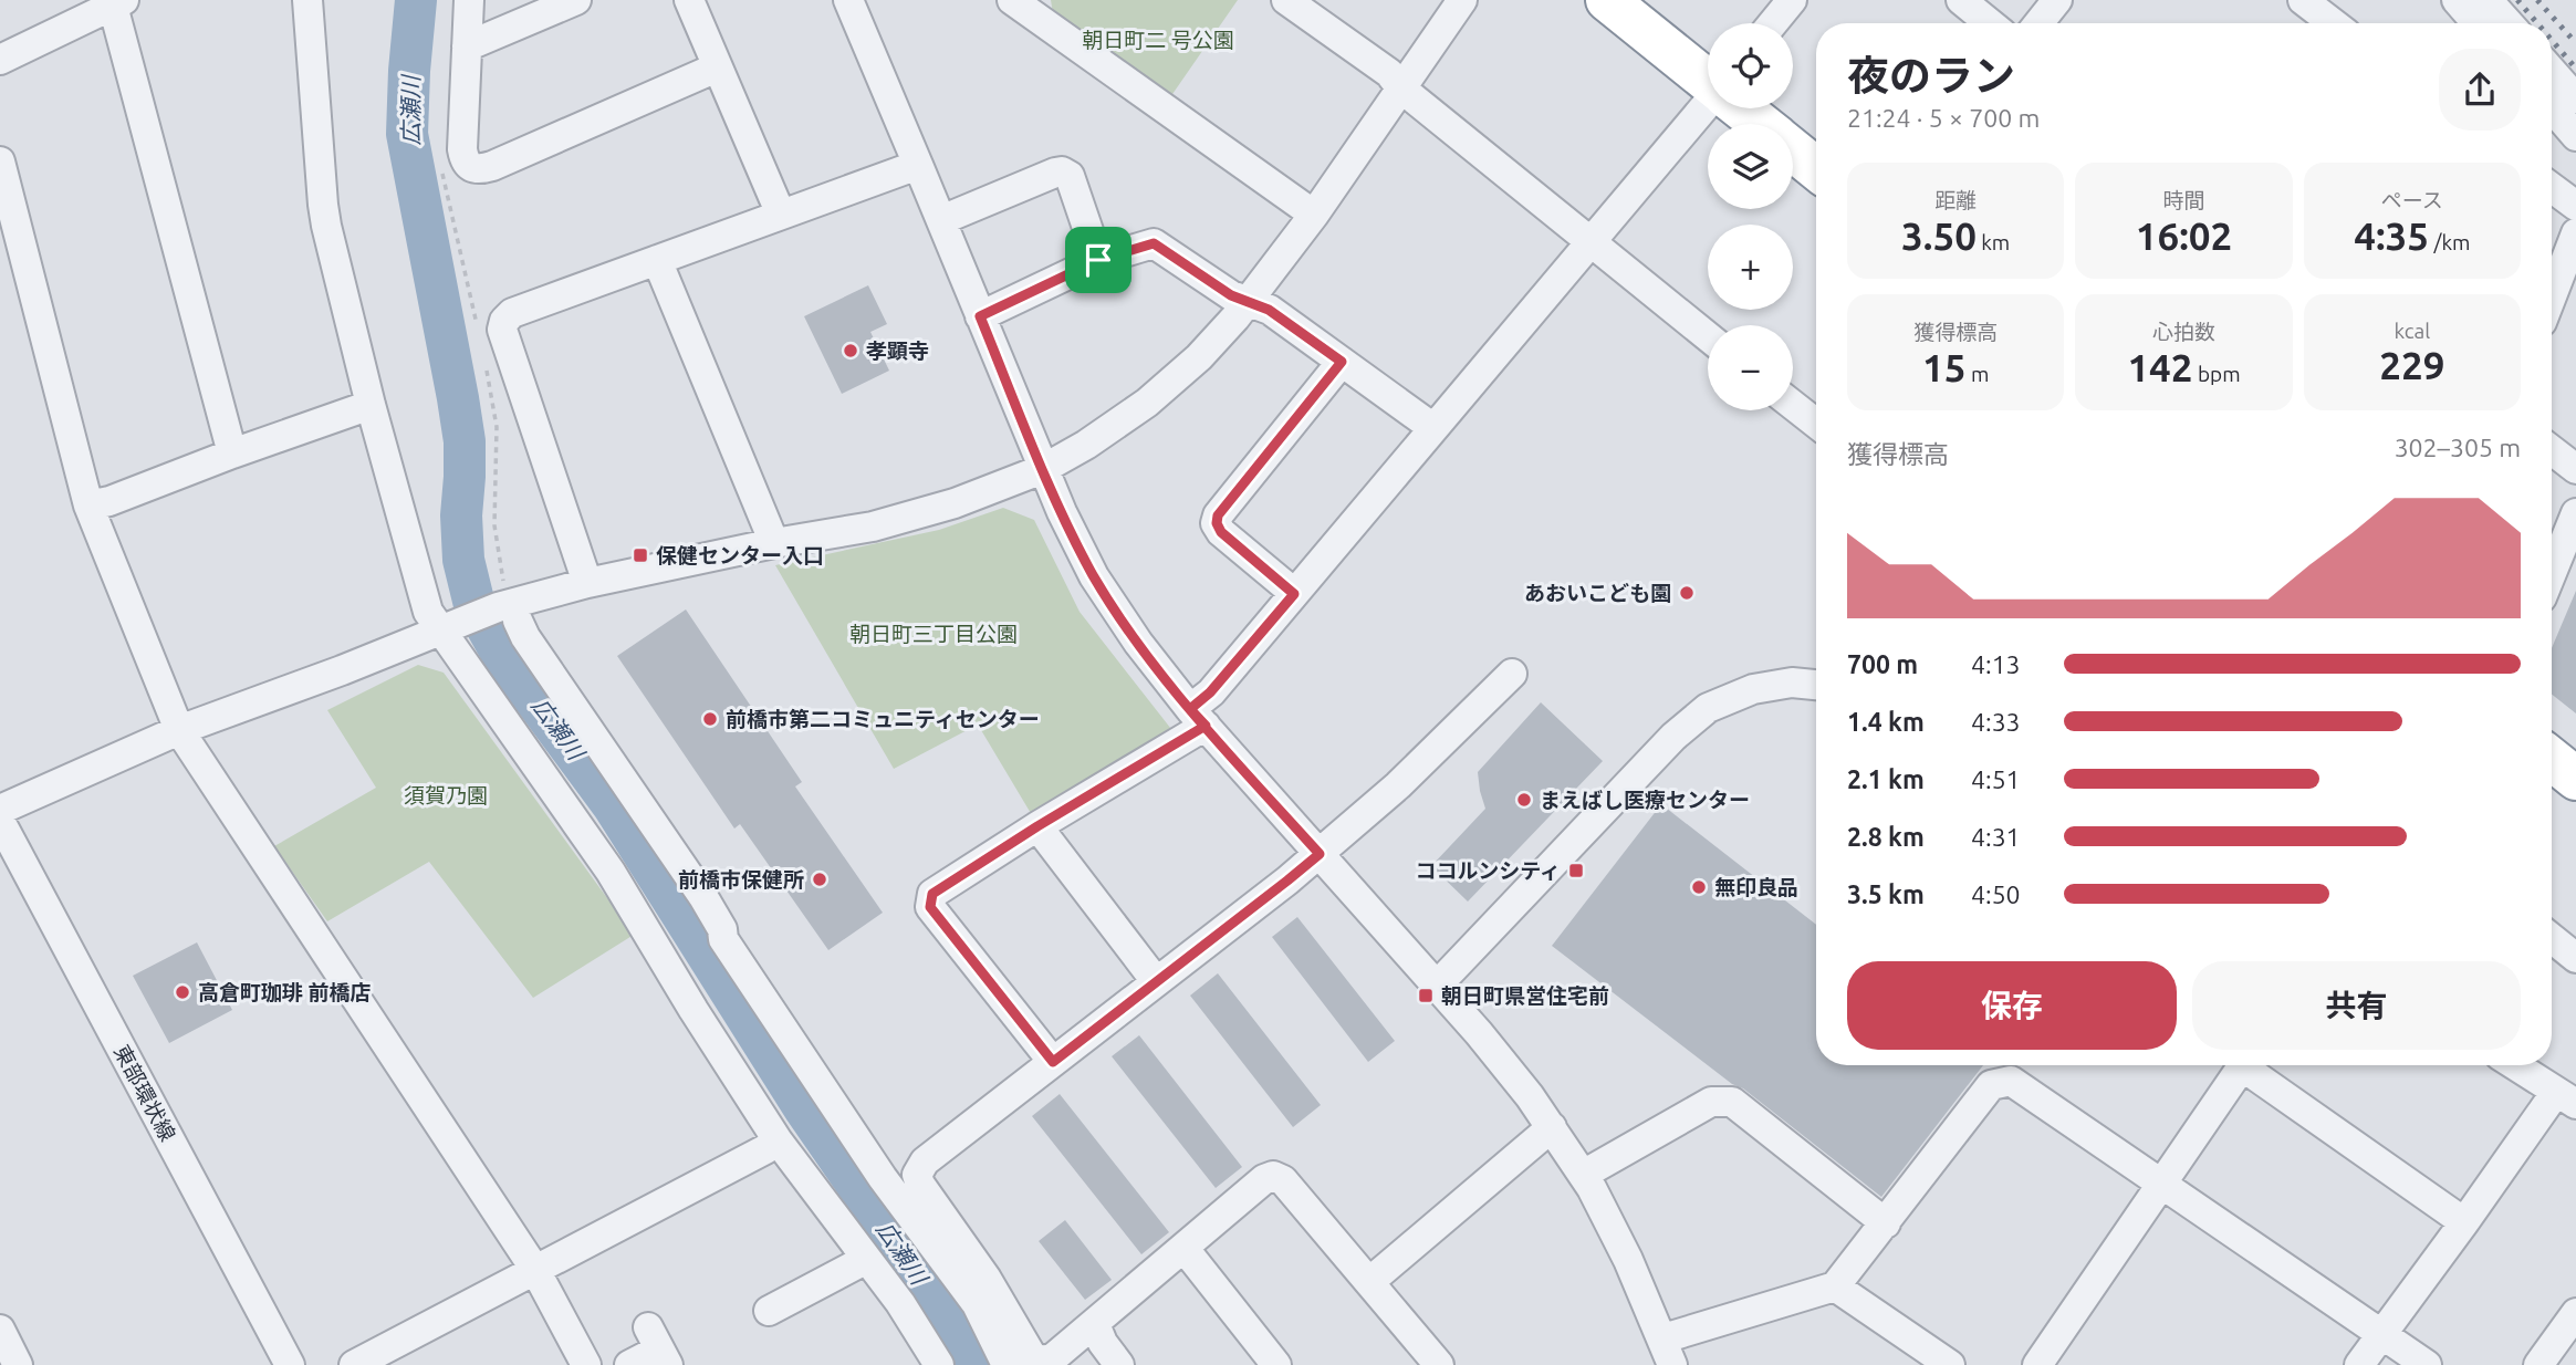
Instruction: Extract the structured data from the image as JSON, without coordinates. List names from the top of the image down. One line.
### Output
{"streets":{"street":["東部環状線"]},"water":["広瀬川"],"parks":["朝日町二 号公園","朝日町三丁目公園","須賀乃園"],"places":{"other":["孝顕寺","あおいこども園","前橋市第二コミュニティセンター","まえばし医療センター","前橋市保健所","無印良品","高倉町珈琲 前橋店"],"transit":["保健センター入口","ココルンシティ","朝日町県営住宅前"]},"page":{"map_buttons":["+","−"],"heading":["夜のラン","21:24 · 5 × 700 m"],"stats":[["距離","3.50 km"],["時間","16:02"],["ペース","4:35 /km"],["獲得標高","15 m"],["心拍数","142 bpm"],["kcal","229"]],"chart":["獲得標高","302–305 m"],"list":[{"name":"700 m","note":"4:13"},{"name":"1.4 km","note":"4:33"},{"name":"2.1 km","note":"4:51"},{"name":"2.8 km","note":"4:31"},{"name":"3.5 km","note":"4:50"}],"buttons":["保存","共有"]}}
